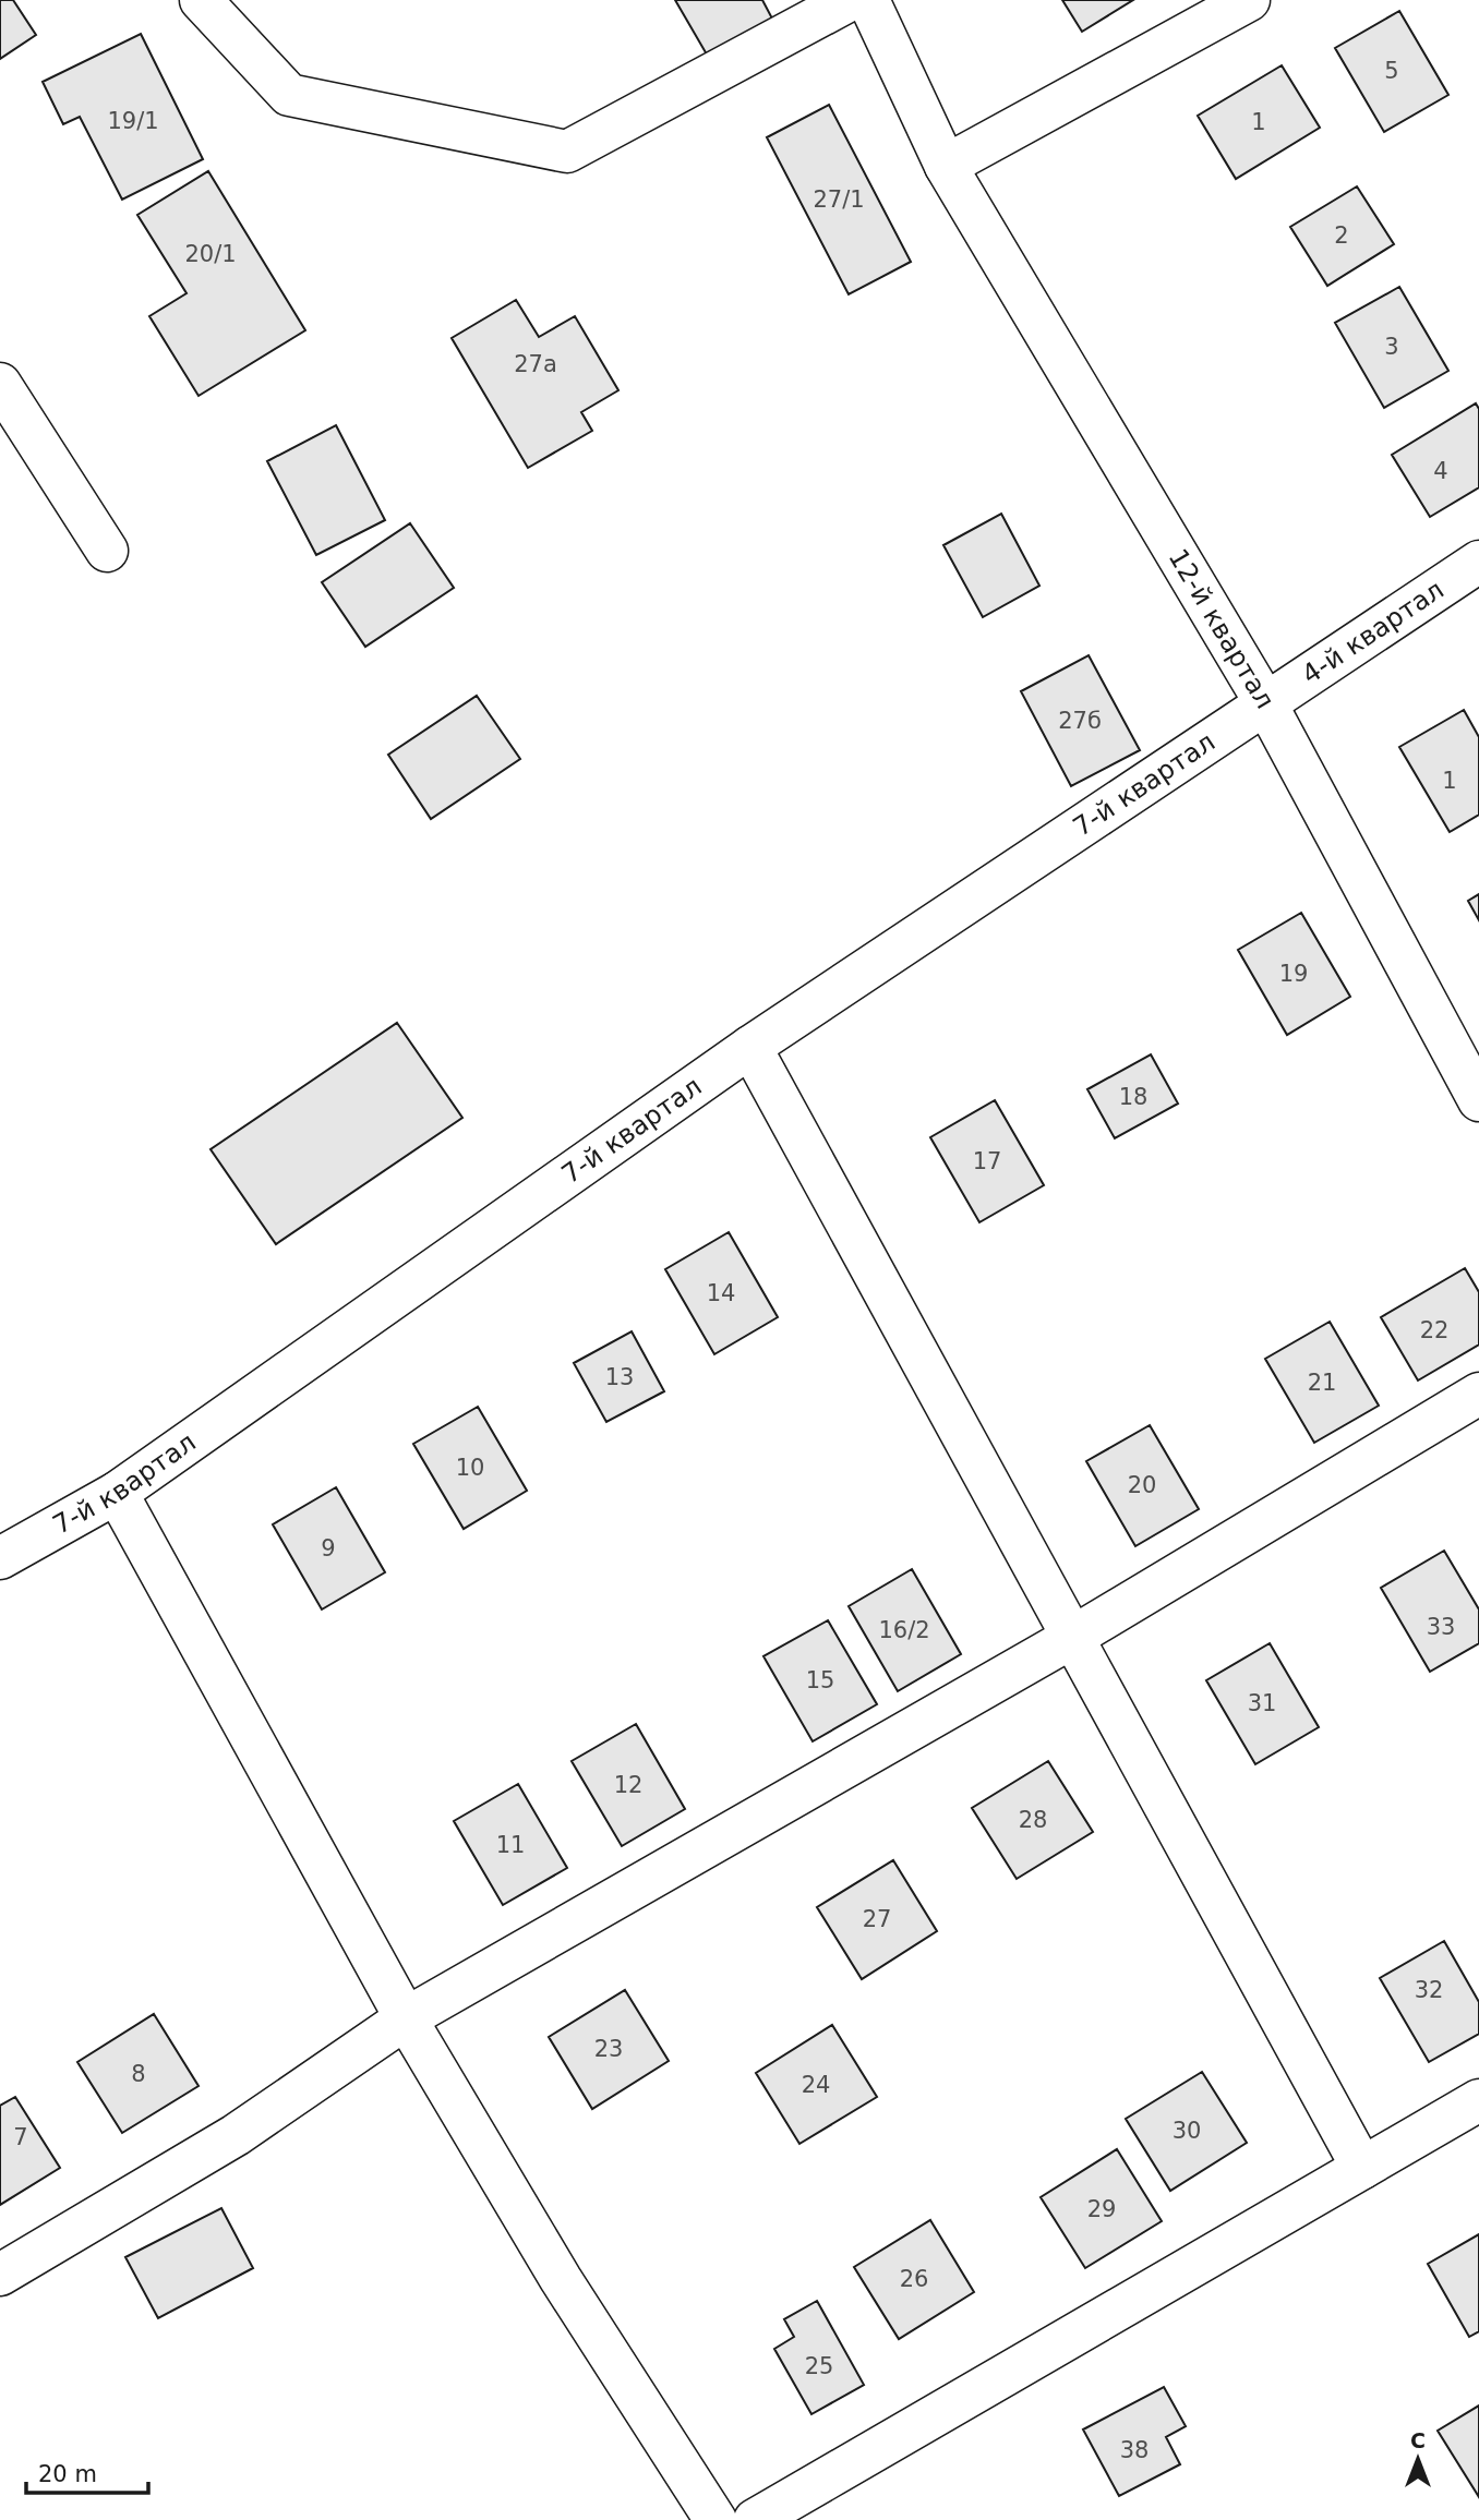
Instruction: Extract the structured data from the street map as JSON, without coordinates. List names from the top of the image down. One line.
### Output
{"streets":{"street":["12-й квартал","4-й квартал","7-й квартал"]},"crossings":[["12-й квартал","4-й квартал"],["12-й квартал","7-й квартал"],["4-й квартал","7-й квартал"]],"house_numbers":["5","19/1","1","27/1","2","20/1","3","27а","4","27б","1","19","18","17","14","22","13","21","10","20","9","33","16/2","15","31","12","28","11","27","32","23","8","24","30","7","29","26","25","38"],"scale_bar":"20 m","north":"top"}
